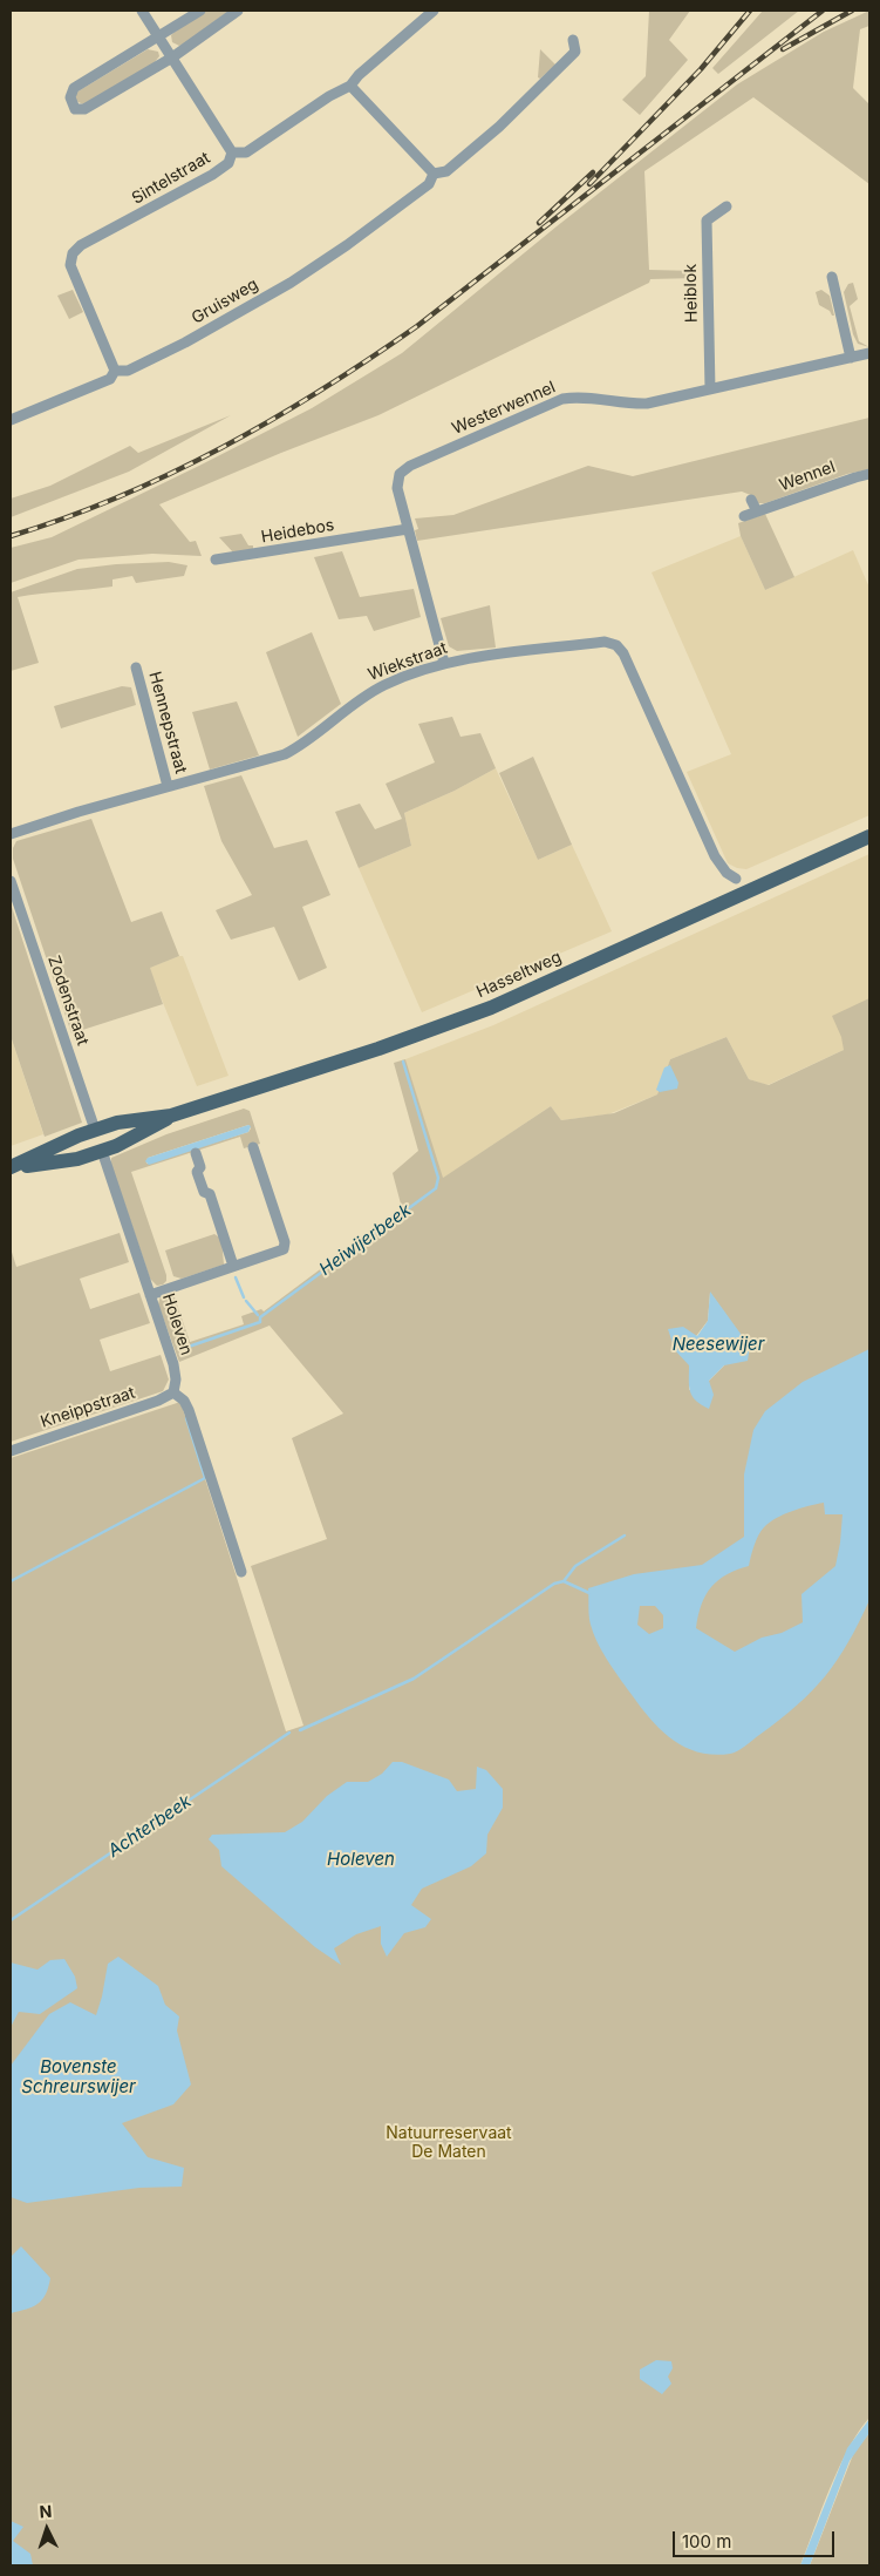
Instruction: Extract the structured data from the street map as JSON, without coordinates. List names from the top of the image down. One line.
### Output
{"streets":{"main road":["Hasseltweg"],"street":["Sintelstraat","Heiblok","Gruisweg","Westerwennel","Wennel","Heidebos","Wiekstraat","Hennepstraat","Zodenstraat","Holeven","Kneippstraat"]},"crossings":[["Sintelstraat","Gruisweg"],["Heiblok","Westerwennel"],["Westerwennel","Heidebos"],["Westerwennel","Wiekstraat"],["Wiekstraat","Hennepstraat"],["Hasseltweg","Zodenstraat"],["Hasseltweg","Holeven"],["Holeven","Kneippstraat"]],"water":["Heiwijerbeek","Neesewijer","Achterbeek","Holeven","Bovenste Schreurswijer"],"parks":["Natuurreservaat De Maten"],"scale_bar":"100 m","north":"top"}
